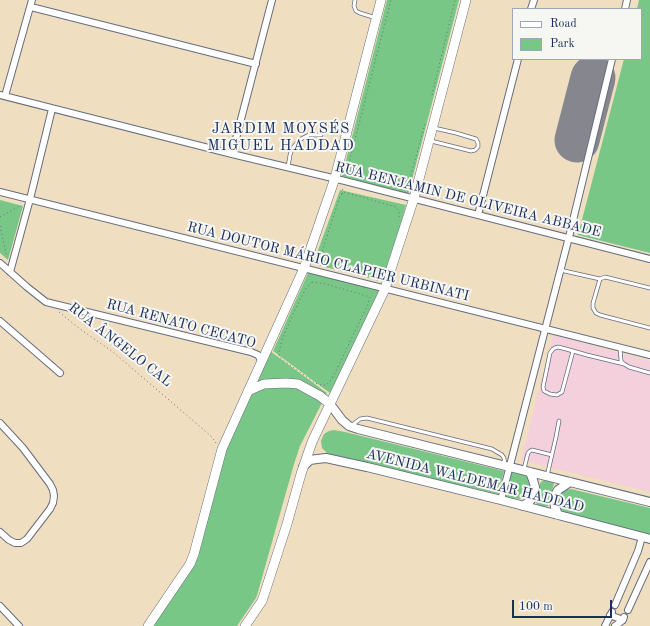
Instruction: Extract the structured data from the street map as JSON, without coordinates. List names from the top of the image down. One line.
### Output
{"streets":{"main road":["AVENIDA WALDEMAR HADDAD"],"street":["RUA BENJAMIN DE OLIVEIRA ABBADE","RUA DOUTOR MÁRIO CLAPIER URBINATI","RUA RENATO CECATO"],"path":["RUA ÂNGELO CAL"]},"districts":["JARDIM MOYSÉS MIGUEL HADDAD"],"legend":["Road","Park"],"scale_bar":"100 m"}
